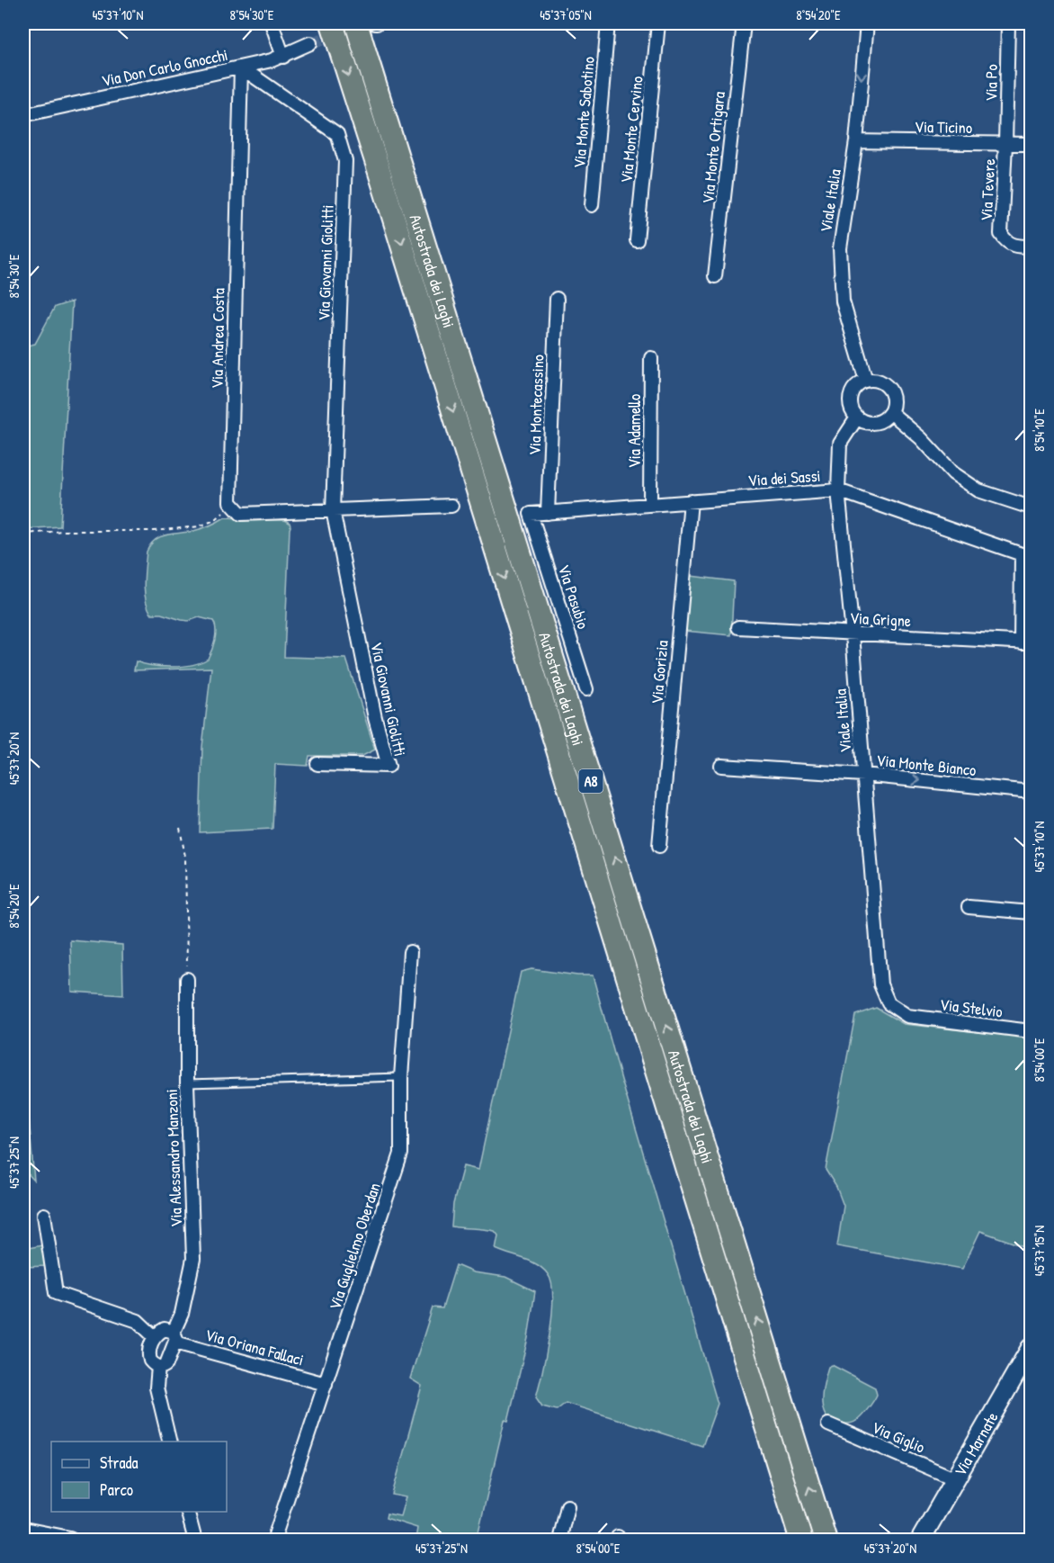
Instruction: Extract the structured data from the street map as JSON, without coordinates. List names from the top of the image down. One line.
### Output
{"streets":{"highway":["Autostrada dei Laghi","A8"],"street":["Via Don Carlo Gnocchi","Via Po","Via Monte Sabotino","Via Ticino","Via Monte Cervino","Via Monte Ortigara","Via Tevere","Viale Italia","Via Giovanni Giolitti","Via Andrea Costa","Via Montecassino","Via Adamello","Via dei Sassi","Via Pasubio","Via Grigne","Via Gorizia","Via Monte Bianco","Via Stelvio","Via Alessandro Manzoni","Via Guglielmo Oberdan","Via Oriana Fallaci","Via Giglio","Via Marnate"]},"crossings":[["Via Don Carlo Gnocchi","Via Giovanni Giolitti"],["Via Don Carlo Gnocchi","Via Andrea Costa"],["Via Po","Via Ticino"],["Via Po","Via Tevere"],["Via Ticino","Via Tevere"],["Via Ticino","Viale Italia"],["Viale Italia","Via dei Sassi"],["Viale Italia","Via Grigne"],["Viale Italia","Via Monte Bianco"],["Viale Italia","Via Stelvio"],["Via Giovanni Giolitti","Via Andrea Costa"],["Via Montecassino","Via dei Sassi"],["Via Adamello","Via dei Sassi"],["Via dei Sassi","Via Pasubio"],["Via dei Sassi","Via Grigne"],["Via dei Sassi","Via Gorizia"],["Via Alessandro Manzoni","Via Oriana Fallaci"],["Via Guglielmo Oberdan","Via Oriana Fallaci"],["Via Giglio","Via Marnate"]],"one_way":["Via Monte Bianco"],"legend":["Strada","Parco"],"coordinates":["45°37'10\"N","8°54'30\"E","45°37'05\"N","8°54'20\"E","8°54'10\"E","45°37'20\"N","8°54'00\"E","45°37'25\"N","45°37'15\"N"]}
